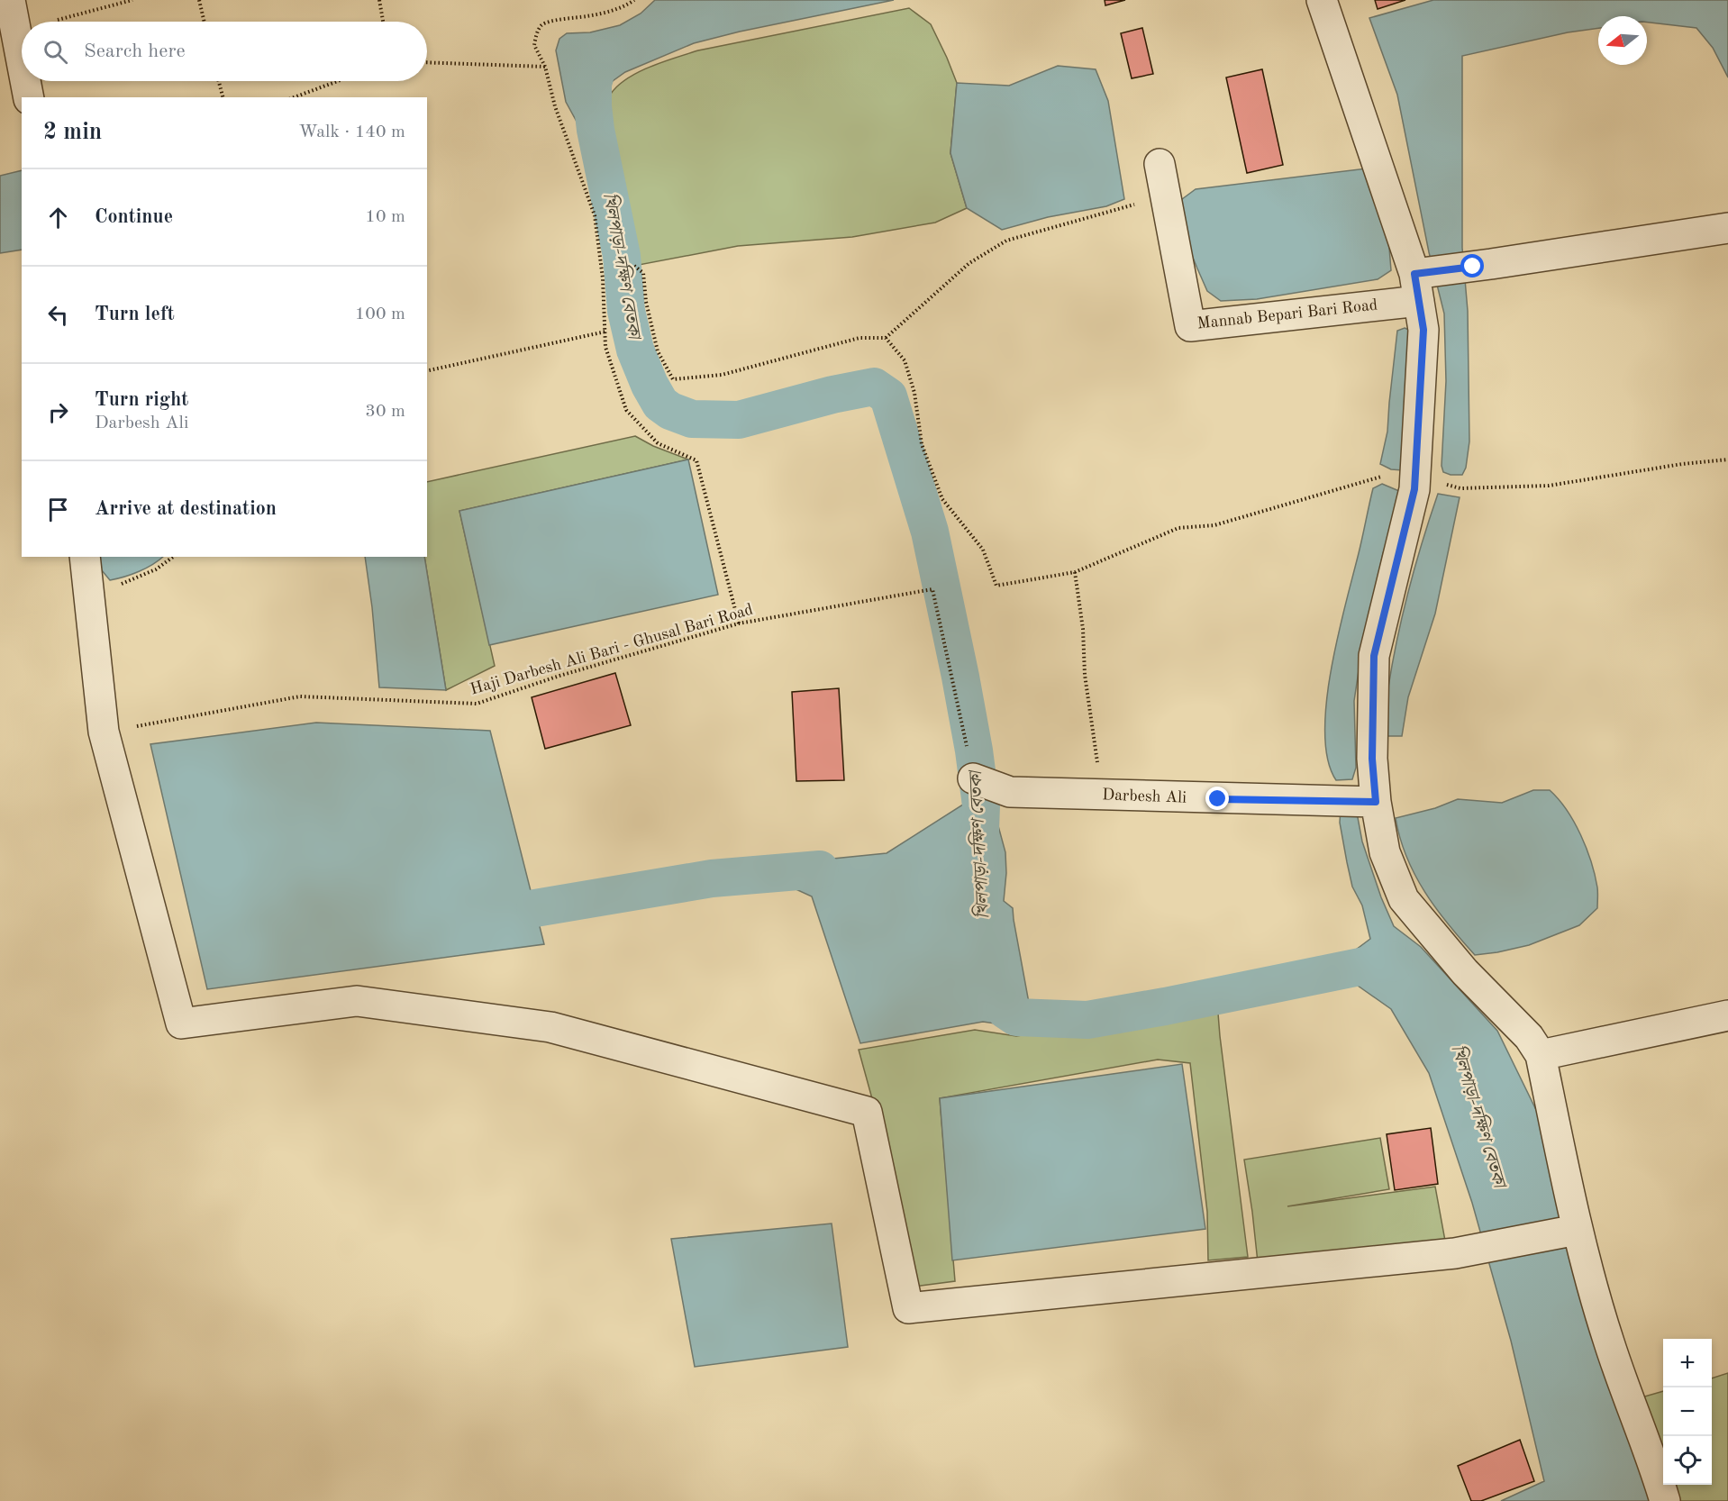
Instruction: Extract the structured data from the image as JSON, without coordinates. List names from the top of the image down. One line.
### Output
{"streets":{"street":["Mannab Bepari Bari Road","Darbesh Ali"],"path":["Haji Darbesh Ali Bari - Ghusal Bari Road"]},"crossings":[["Haji Darbesh Ali Bari - Ghusal Bari Road","Darbesh Ali"]],"water":["খিলপাড়া-দক্ষিণ বেতকা"],"north":"left","page":{"search":"Search here","heading":["2 min","Walk · 140 m"],"list":[["Continue","10 m"],["Turn left","100 m"],["Turn right","Darbesh Ali","30 m"],"Arrive at destination"],"map_buttons":["+","−"]}}
